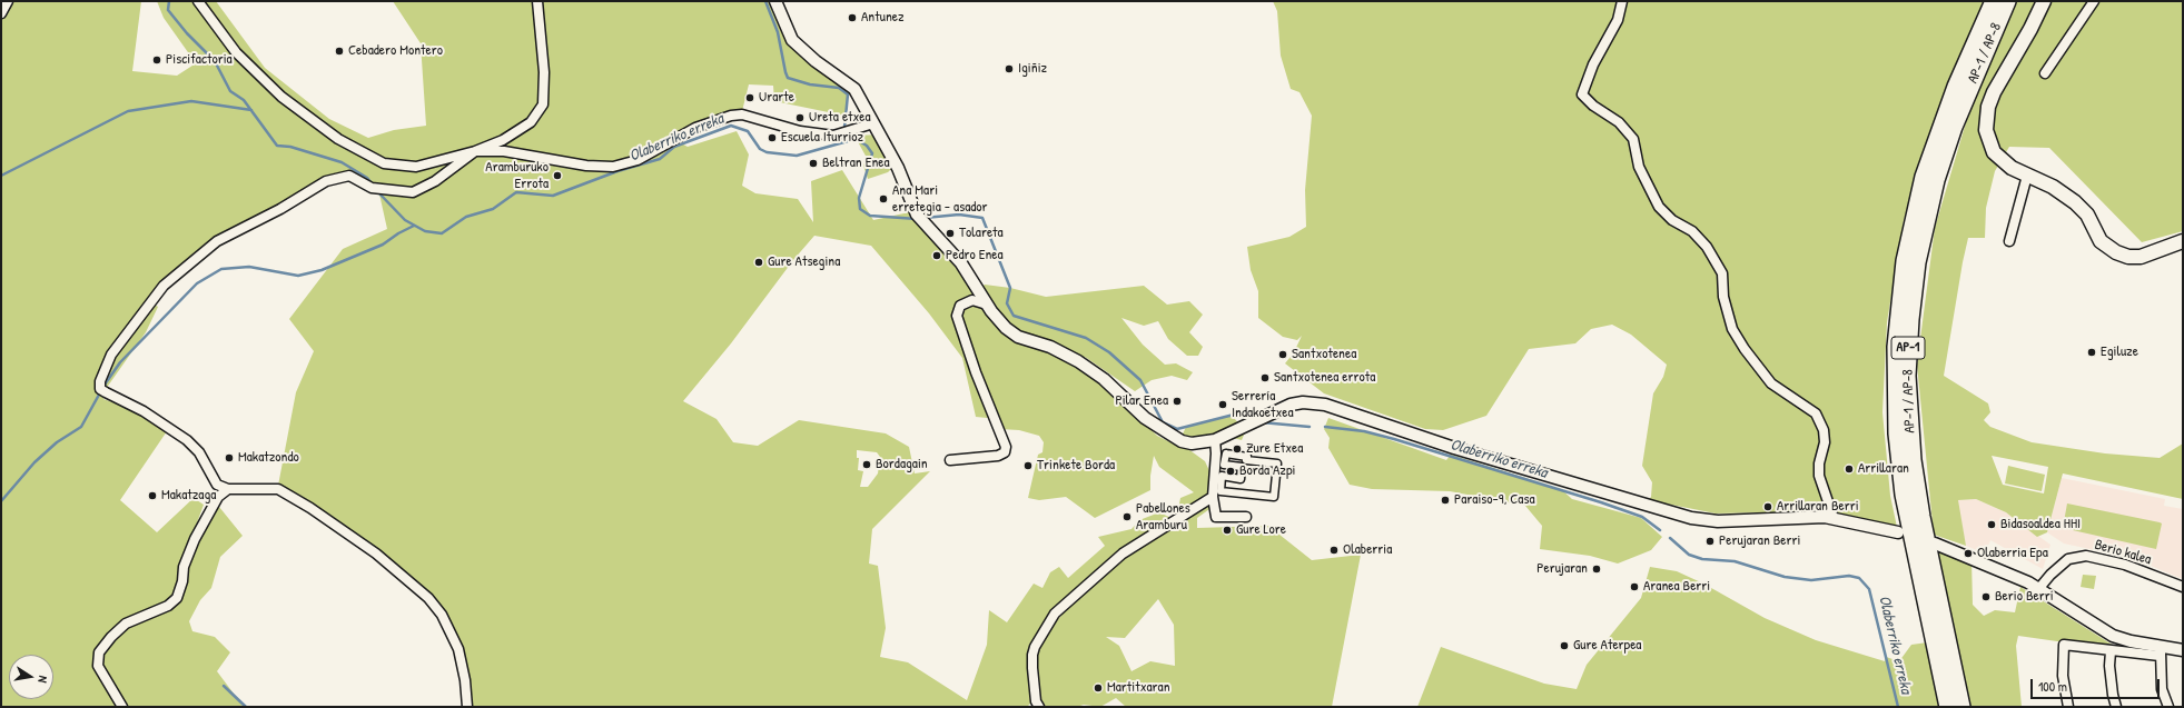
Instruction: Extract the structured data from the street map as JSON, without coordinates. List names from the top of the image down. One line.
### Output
{"streets":{"highway":["AP-1 / AP-8","AP-1"],"street":["Berio kalea"]},"water":["Olaberriko erreka"],"places":["Antunez","Cebadero Montero","Piscifactoria","Igiñiz","Urarte","Ureta etxea","Escuela Iturrioz","Beltran Enea","Aramburuko Errota","Ana Mari erretegia - asador","Tolareta","Pedro Enea","Gure Atsegina","Egiluze","Santxotenea","Santxotenea errota","Pilar Enea","Serrería Indakoetxea","Zure Etxea","Makatzondo","Bordagain","Trinkete Borda","Arrillaran","Borda Azpi","Makatzaga","Paraiso-9, Casa","Arrillaran Berri","Pabellones Aramburu","Bidasoaldea HHI","Gure Lore","Perujaran Berri","Olaberria","Olaberria Epa","Perujaran","Aranea Berri","Berio Berri","Gure Aterpea","Martitxaran"],"scale_bar":"100 m","north":"right"}
